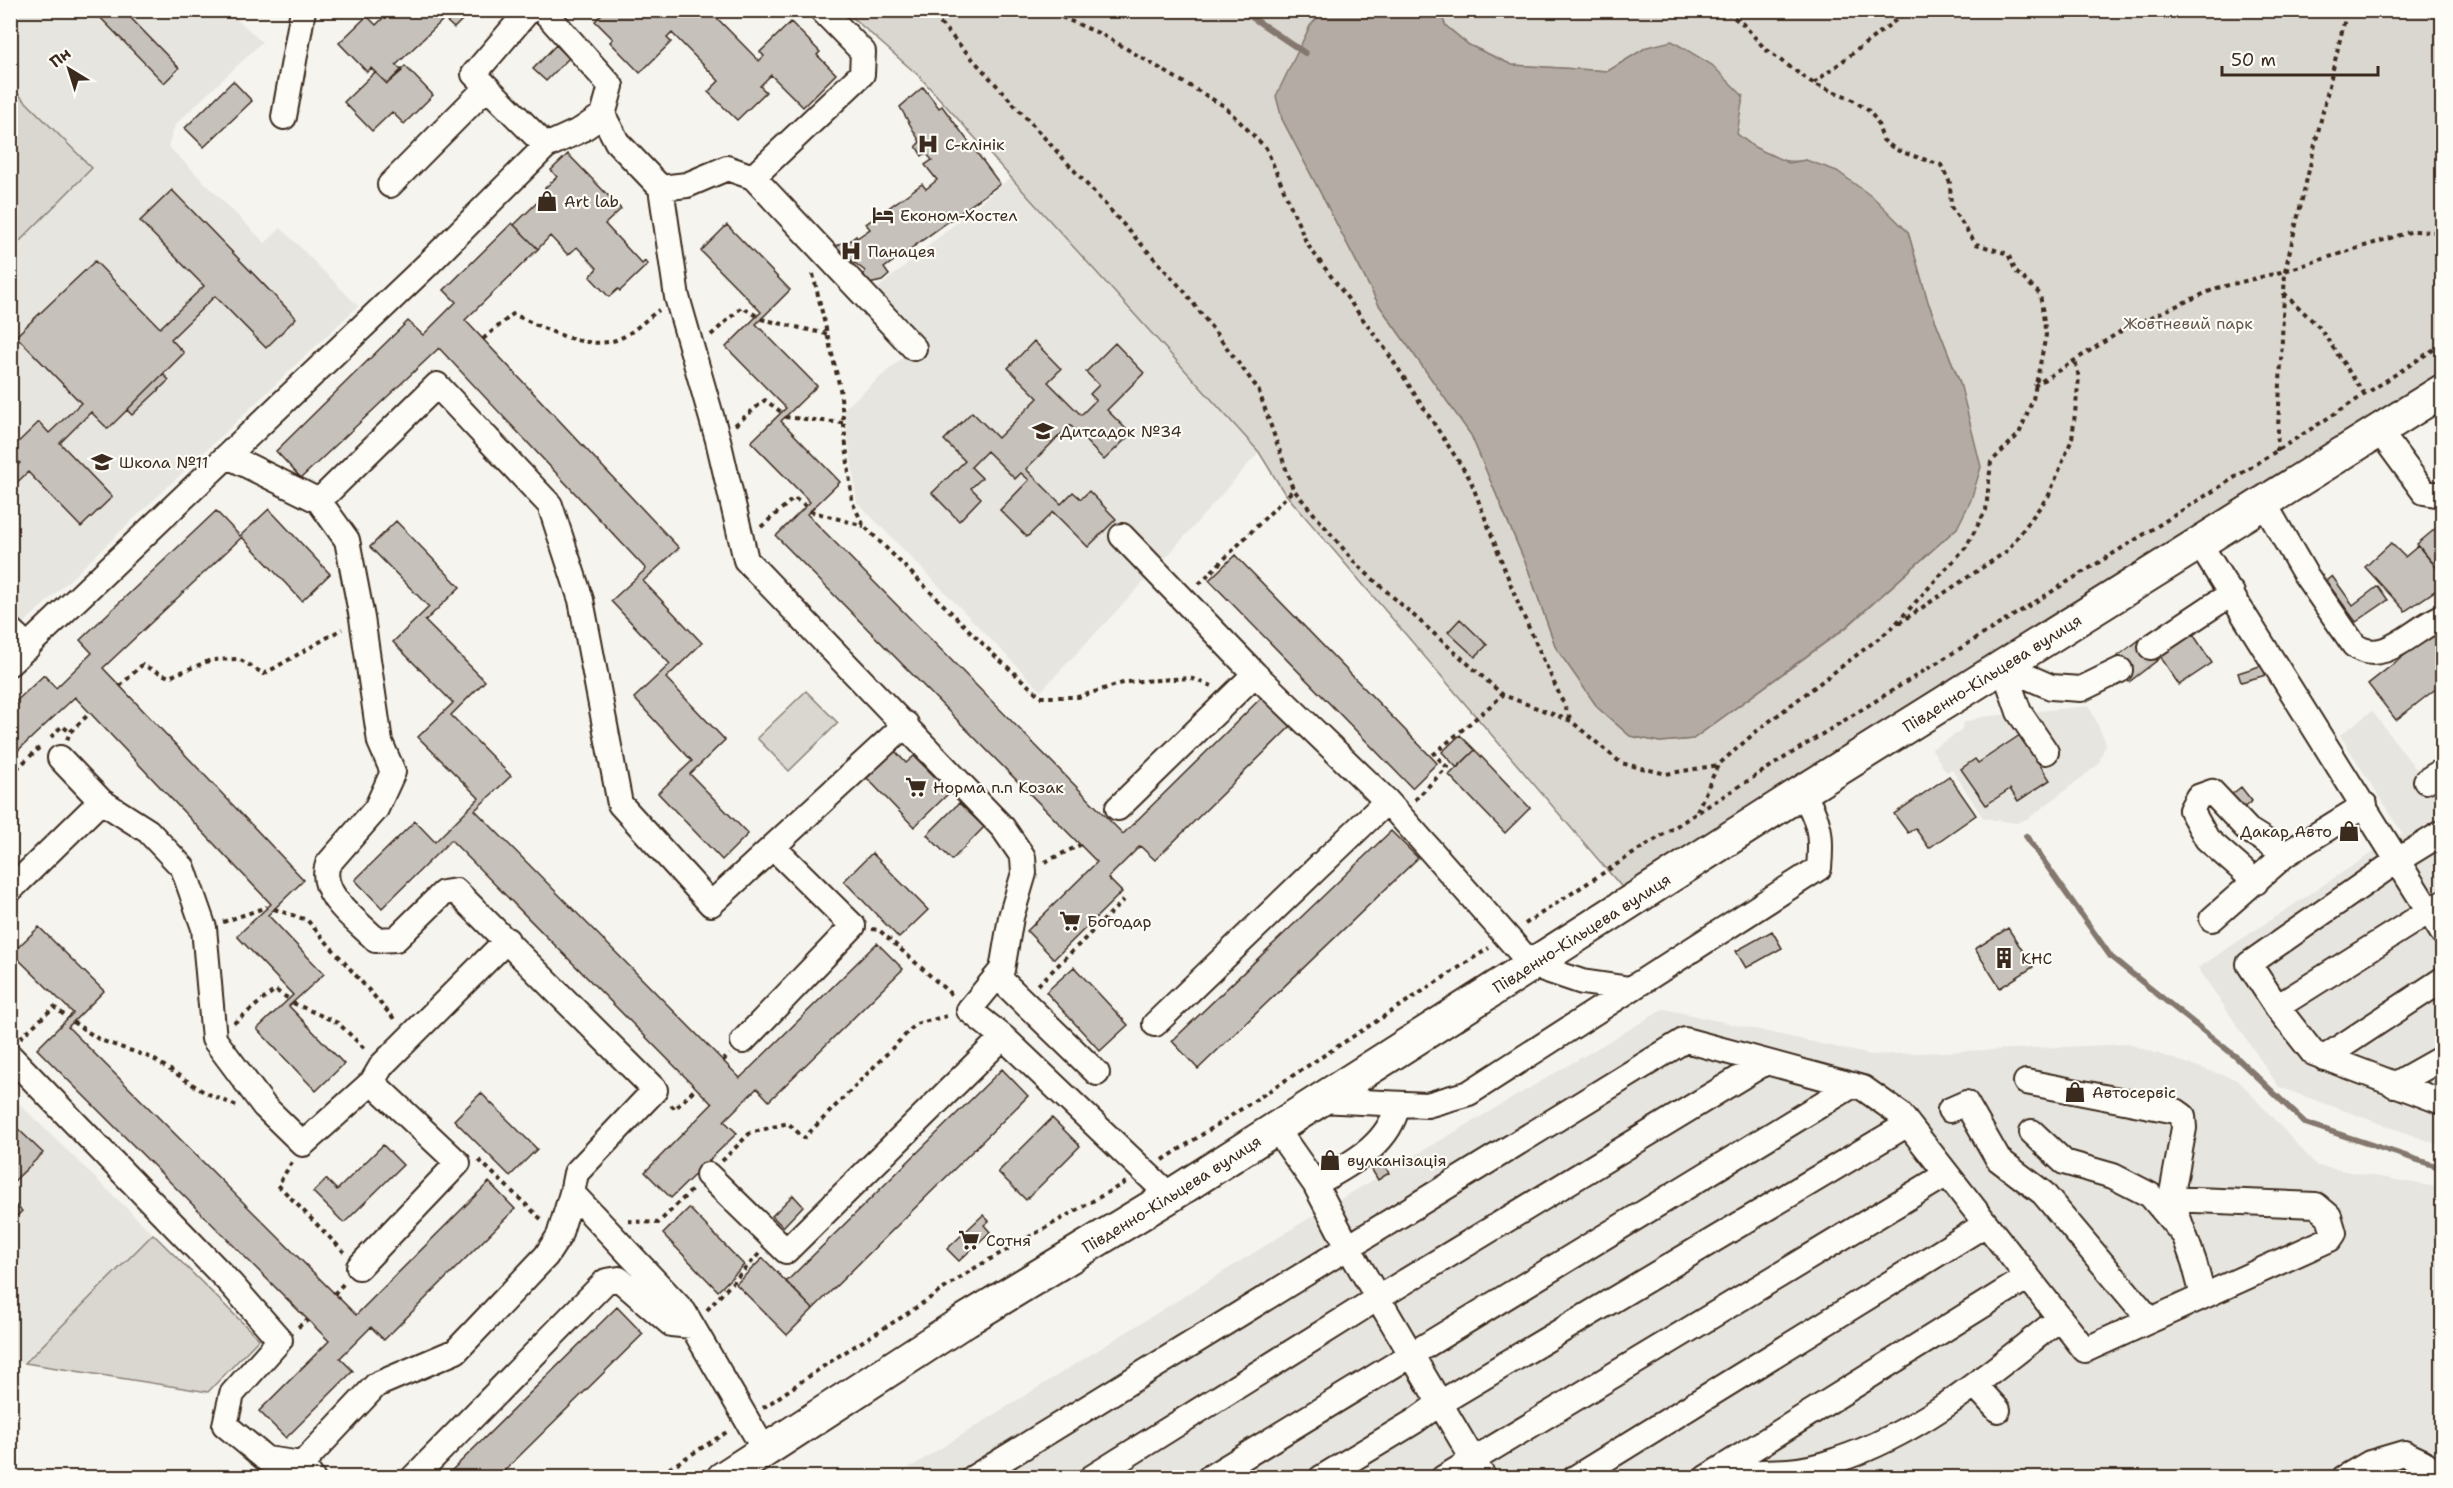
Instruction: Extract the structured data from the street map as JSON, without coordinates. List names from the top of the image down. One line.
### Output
{"streets":{"main road":["Південно-Кільцева вулиця"]},"parks":["Жовтневий парк"],"places":{"hospital":["С-клінік","Панацея"],"shop":["Art lab","Дакар Авто","Автосервіс","вулканізація"],"hotel":["Економ-Хостел"],"school or university":["Дитсадок №34","Школа №11"],"supermarket":["Норма п.п Козак","Богодар","Сотня"],"building":["КНС"]},"scale_bar":"50 m","north":"top left"}
